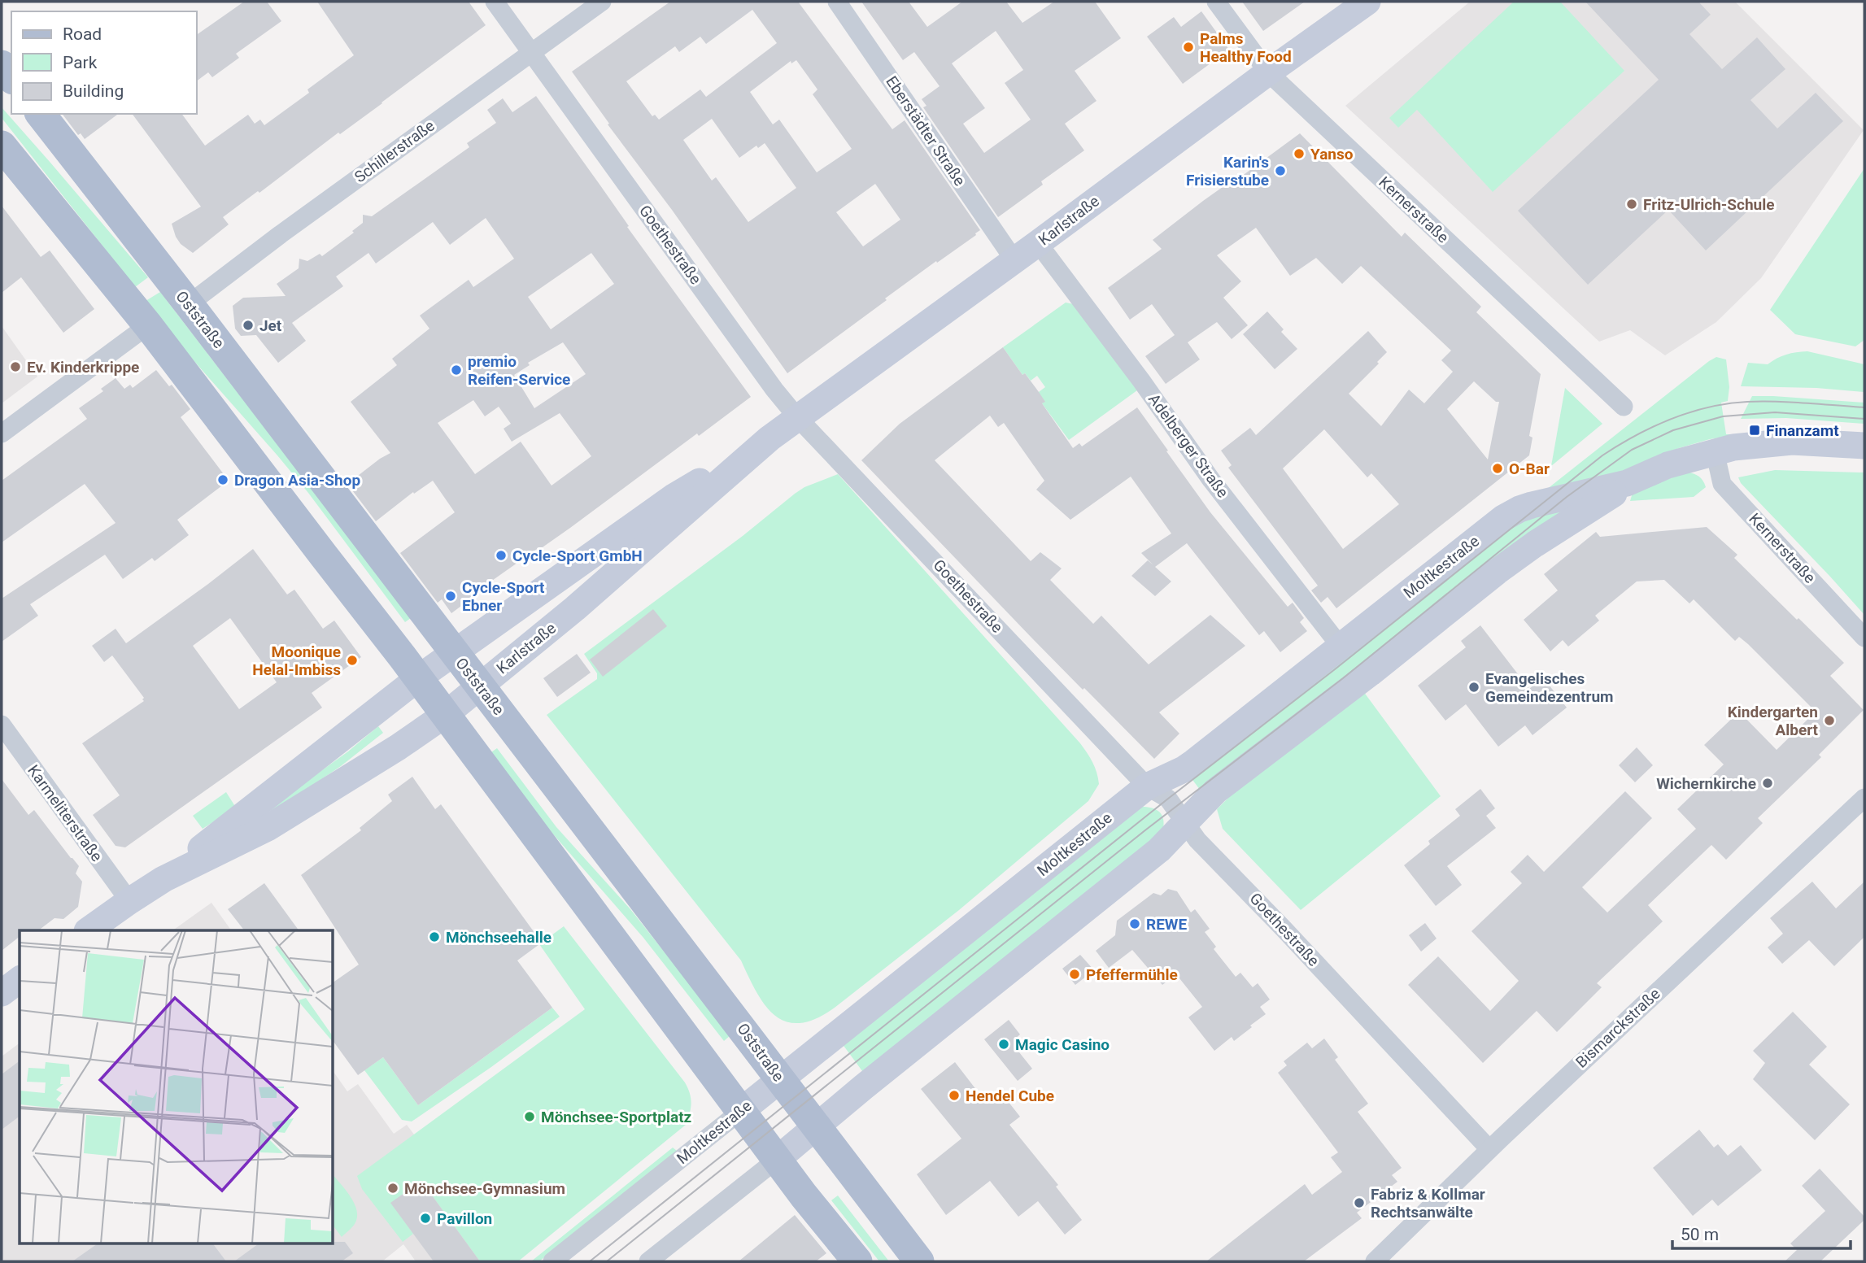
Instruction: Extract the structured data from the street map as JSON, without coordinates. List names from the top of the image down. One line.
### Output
{"streets":{"main road":["Oststraße"],"street":["Eberstädter Straße","Schillerstraße","Kernerstraße","Karlstraße","Goethestraße","Adelberger Straße","Moltkestraße","Karmeliterstraße","Bismarckstraße"]},"crossings":[["Eberstädter Straße","Karlstraße"],["Schillerstraße","Goethestraße"],["Schillerstraße","Oststraße"],["Kernerstraße","Karlstraße"],["Kernerstraße","Moltkestraße"],["Karlstraße","Goethestraße"],["Karlstraße","Oststraße"],["Karlstraße","Adelberger Straße"],["Karlstraße","Karmeliterstraße"],["Goethestraße","Moltkestraße"],["Goethestraße","Bismarckstraße"],["Oststraße","Moltkestraße"],["Adelberger Straße","Moltkestraße"]],"places":{"other":["Palms Healthy Food","Yanso","Karin's Frisierstube","Fritz-Ulrich-Schule","Jet","Ev. Kinderkrippe","premio Reifen-Service","O-Bar","Dragon Asia-Shop","Cycle-Sport GmbH","Cycle-Sport Ebner","Moonique Helal-Imbiss","Evangelisches Gemeindezentrum","Kindergarten Albert","Wichernkirche","REWE","Mönchseehalle","Pfeffermühle","Magic Casino","Hendel Cube","Mönchsee-Sportplatz","Mönchsee-Gymnasium","Fabriz & Kollmar Rechtsanwälte","Pavillon"],"transit":["Finanzamt"]},"legend":["Road","Park","Building"],"scale_bar":"50 m"}
